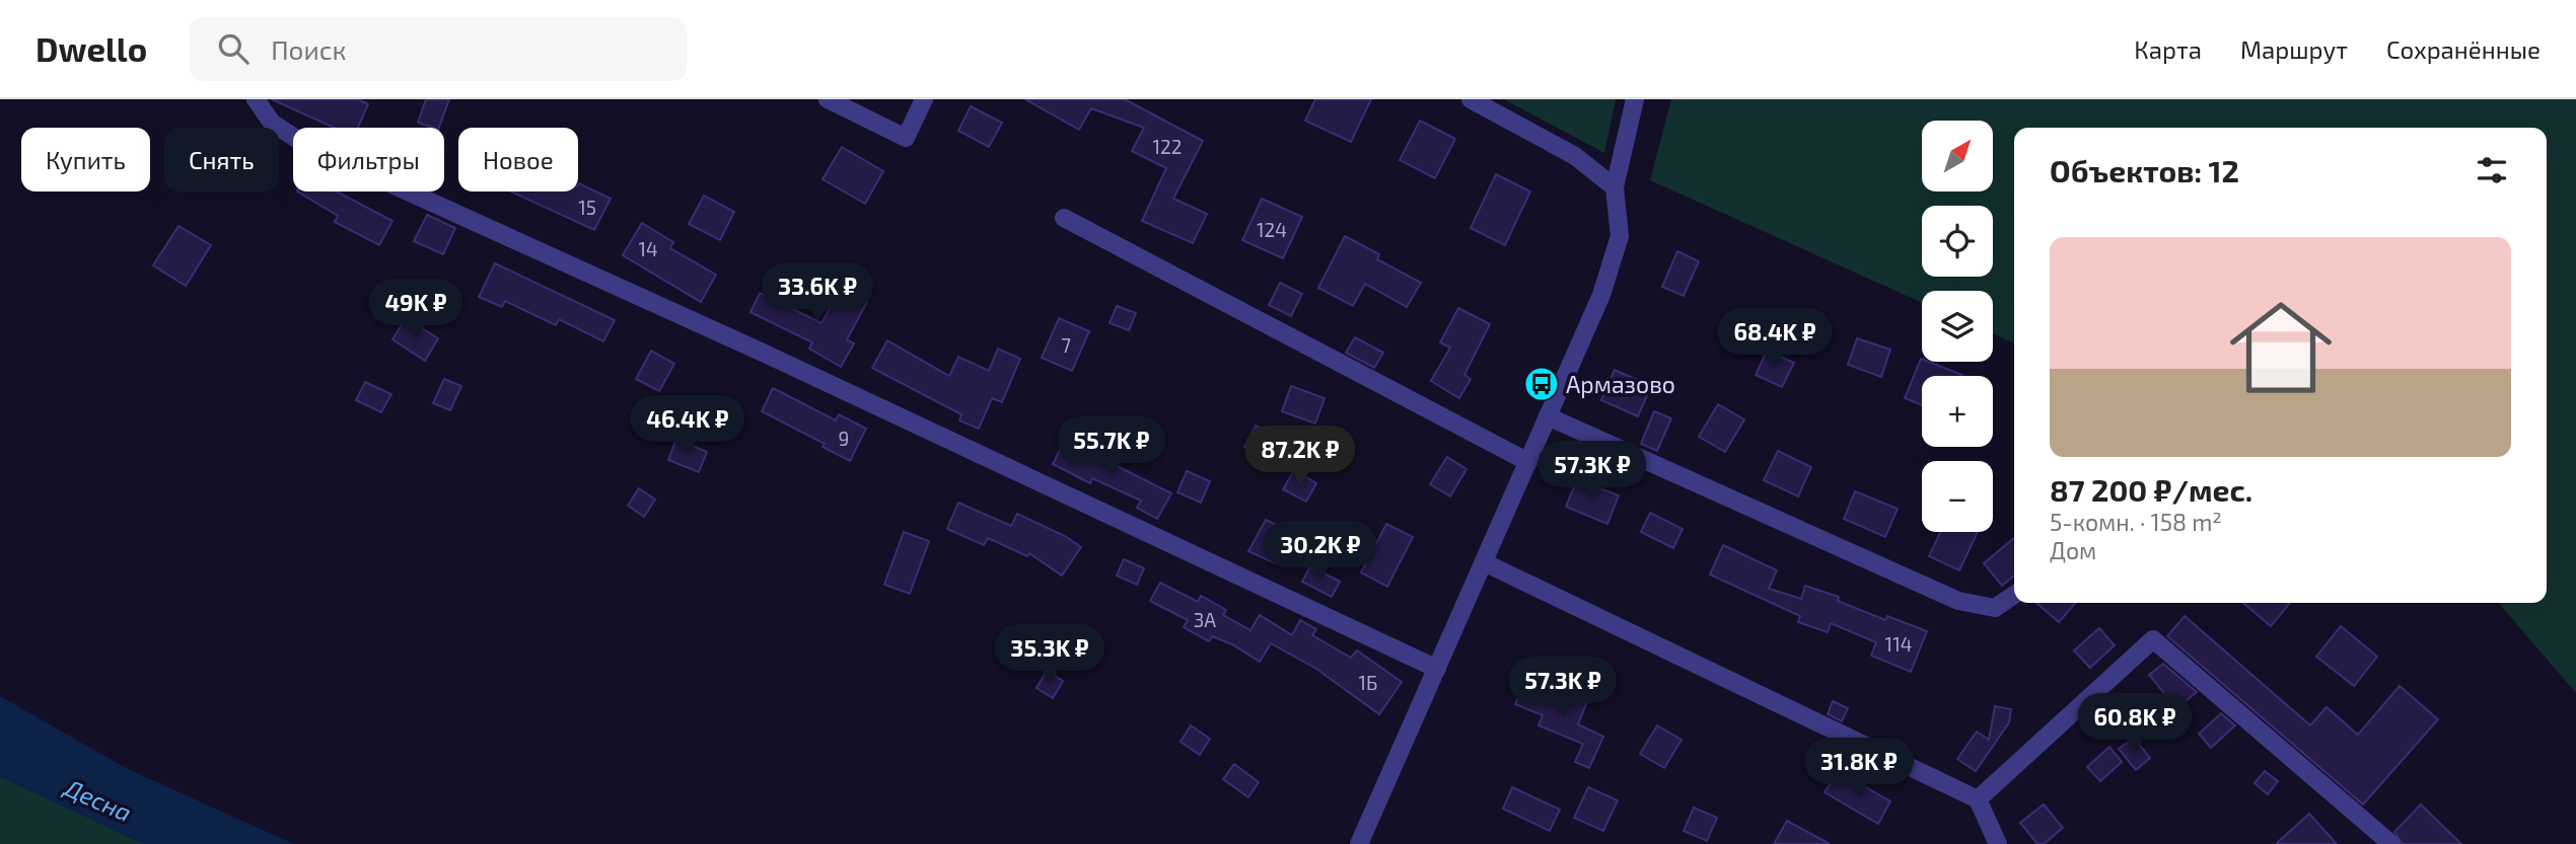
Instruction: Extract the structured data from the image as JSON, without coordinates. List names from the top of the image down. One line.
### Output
{"water":["Десна"],"places":{"bus stop":["Армазово"]},"house_numbers":["122","15","124","14","7","9","3А","114","1Б"],"north":"top right","page":{"header":"Dwello","search":"Поиск","nav":["Карта","Маршрут","Сохранённые"],"map_buttons":["+","−"],"chip":["Купить","Снять","Фильтры","Новое"],"heading":"Объектов: 12","list":[{"name":"87 200 ₽/мес.","note":"5-комн. · 158 m² · Дом"}],"price":["33.6K ₽","49K ₽","68.4K ₽","46.4K ₽","55.7K ₽","87.2K ₽","57.3K ₽","30.2K ₽","35.3K ₽","57.3K ₽","60.8K ₽","31.8K ₽"]}}
